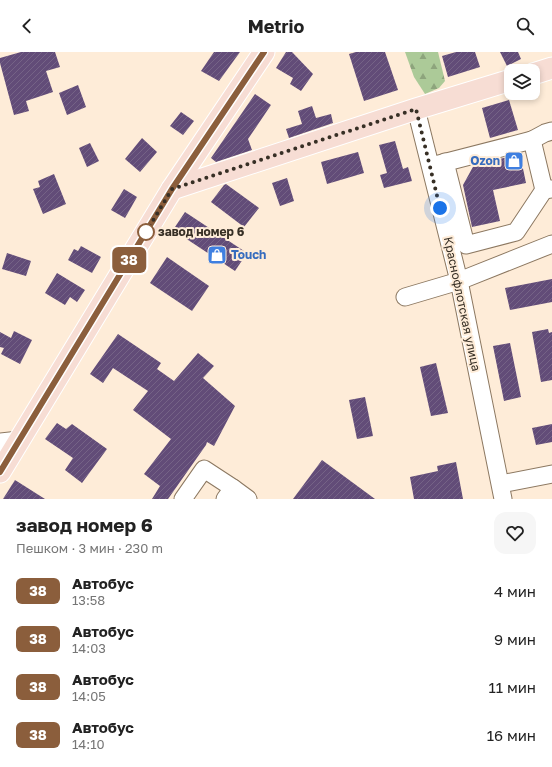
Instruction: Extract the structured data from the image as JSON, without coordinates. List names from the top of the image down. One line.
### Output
{"streets":{"street":["Краснофлотская улица"]},"places":{"shop":["Ozon","Touch"],"other":["завод номер 6"]},"lines":["bus line 38"],"page":{"header":"Metrio","on_map":"38","heading":["завод номер 6","Пешком · 3 мин · 230 m"],"list":[{"mark":"38","name":"Автобус","note":"13:58","value":"4 мин"},{"mark":"38","name":"Автобус","note":"14:03","value":"9 мин"},{"mark":"38","name":"Автобус","note":"14:05","value":"11 мин"},{"mark":"38","name":"Автобус","note":"14:10","value":"16 мин"}]}}
